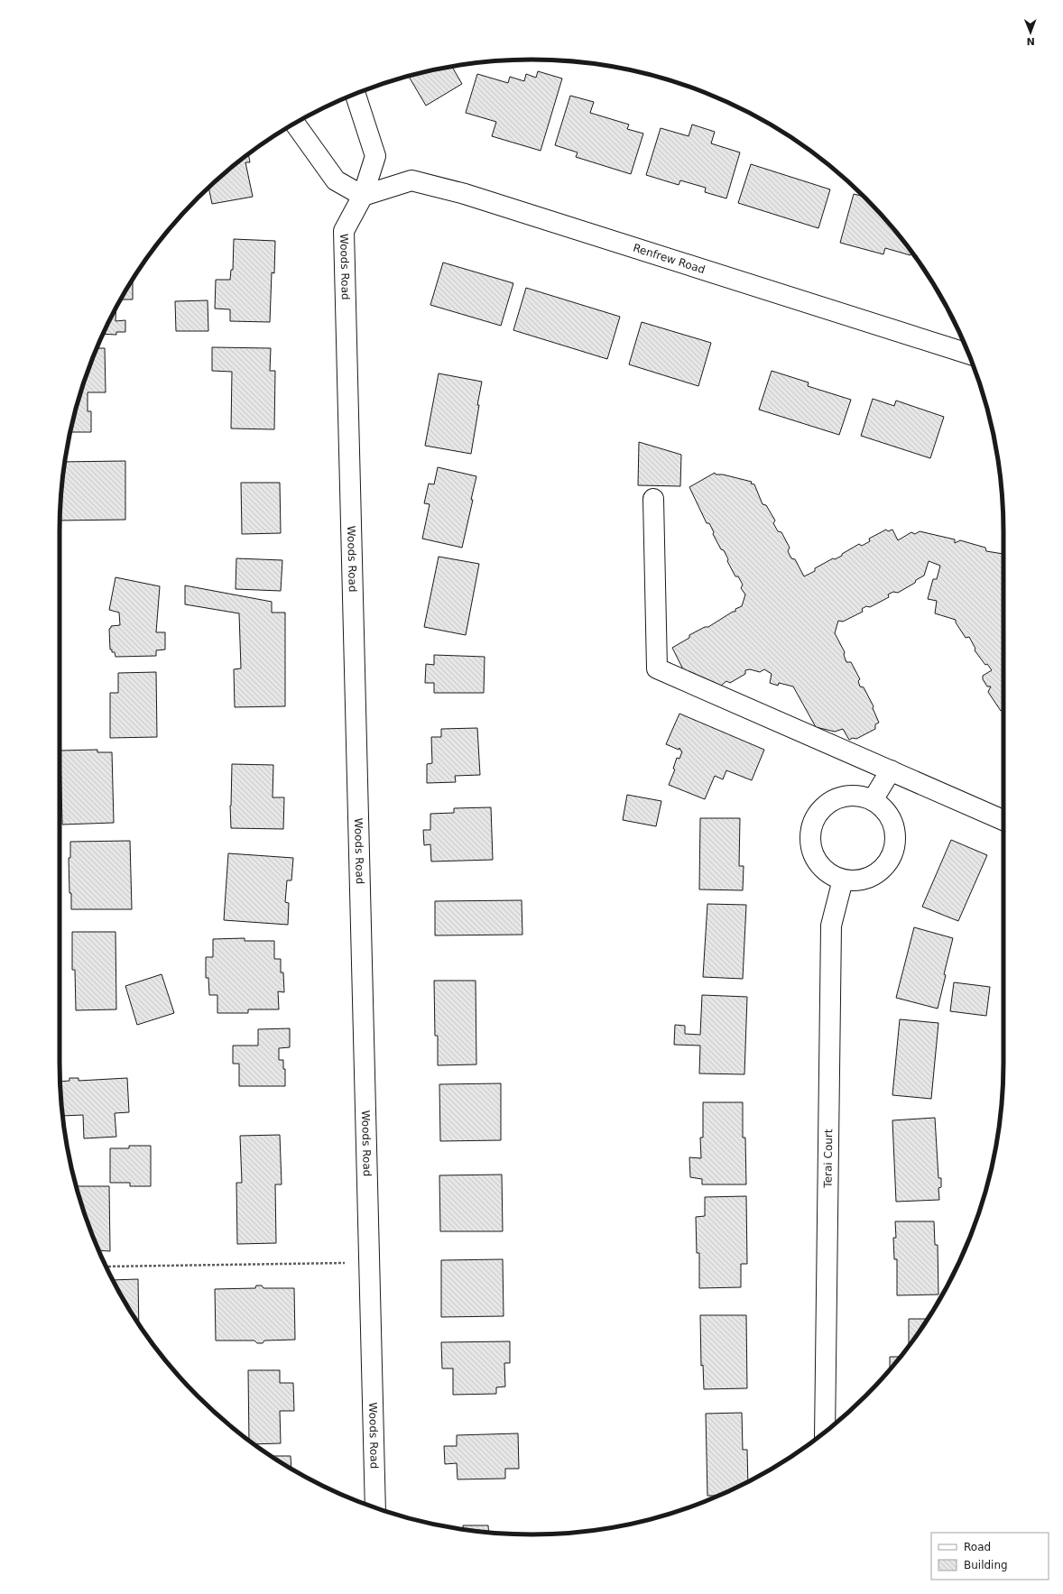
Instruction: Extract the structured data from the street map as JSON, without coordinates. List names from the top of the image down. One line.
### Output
{"streets":{"street":["Renfrew Road","Woods Road","Terai Court"]},"crossings":[["Renfrew Road","Woods Road"]],"legend":["Road","Building"],"north":"bottom"}
